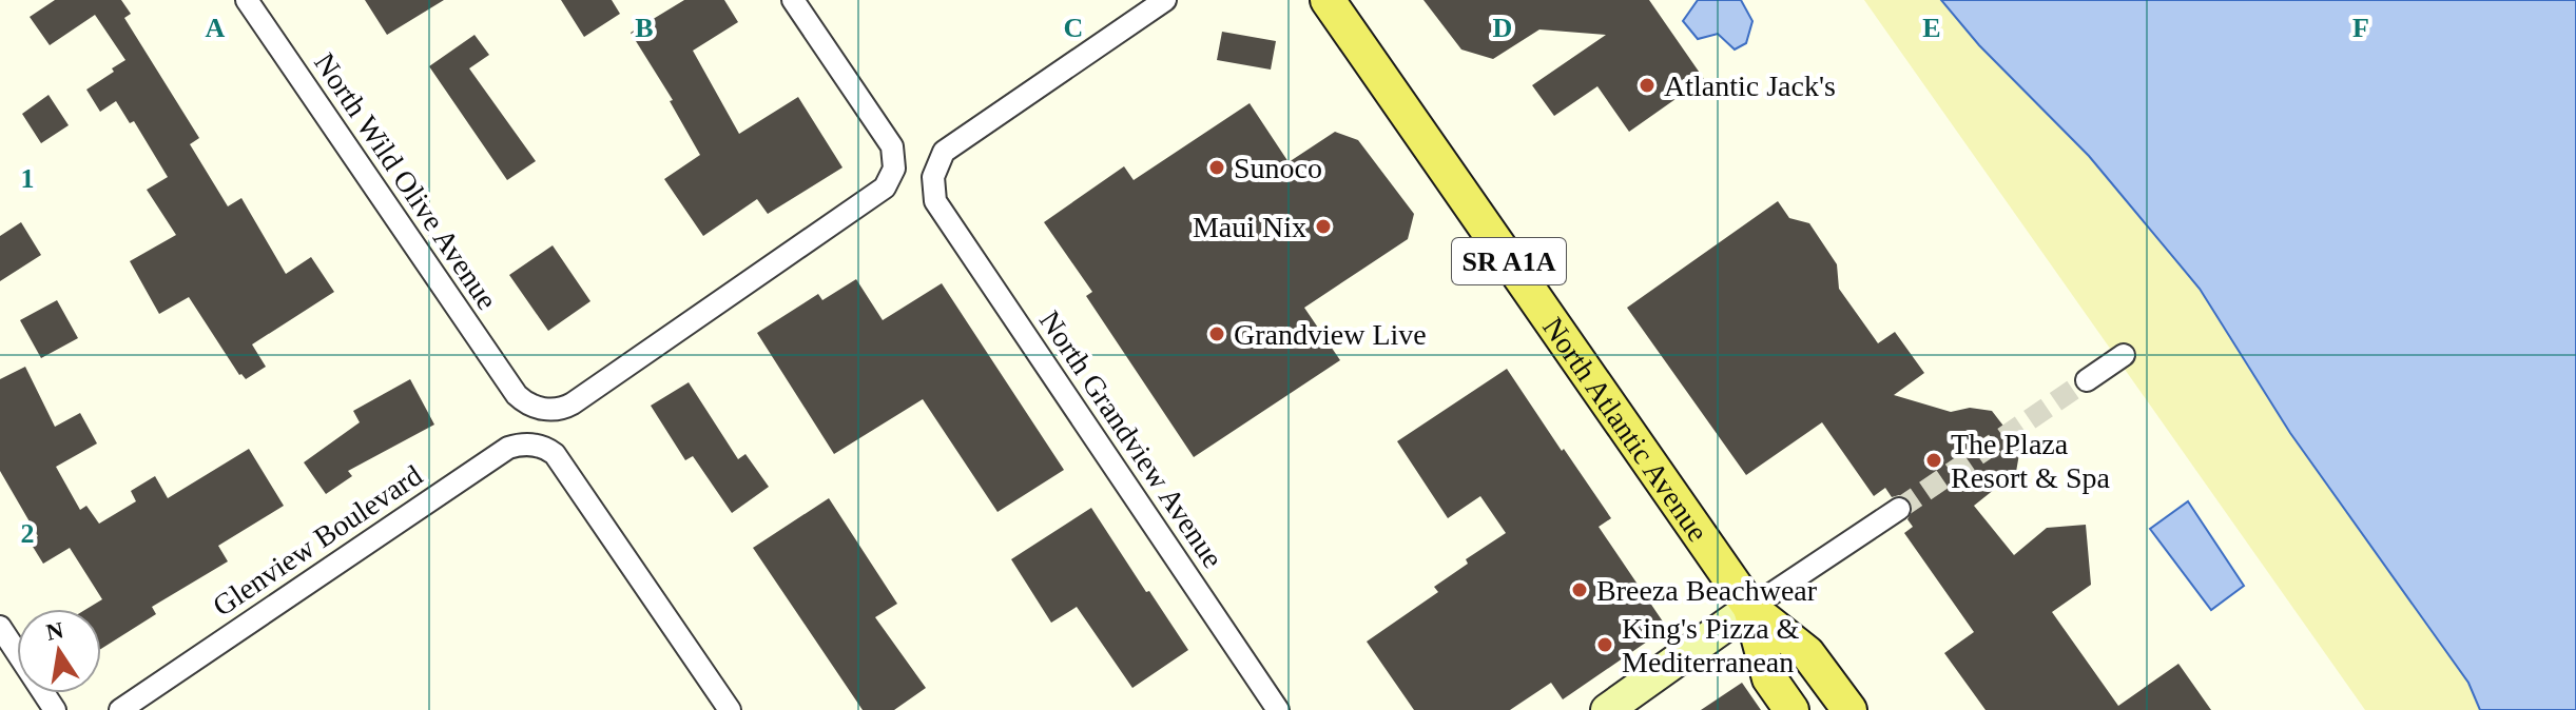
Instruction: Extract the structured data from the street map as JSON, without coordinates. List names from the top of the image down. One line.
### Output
{"streets":{"main road":["SR A1A","North Atlantic Avenue"],"street":["North Wild Olive Avenue","North Grandview Avenue","Glenview Boulevard"]},"places":["Atlantic Jack's","Sunoco","Maui Nix","Grandview Live","The Plaza Resort & Spa","Breeza Beachwear","King's Pizza & Mediterranean"],"north":"top","grid":{"columns":["A","B","C","D","E","F"],"rows":["1","2"]}}
